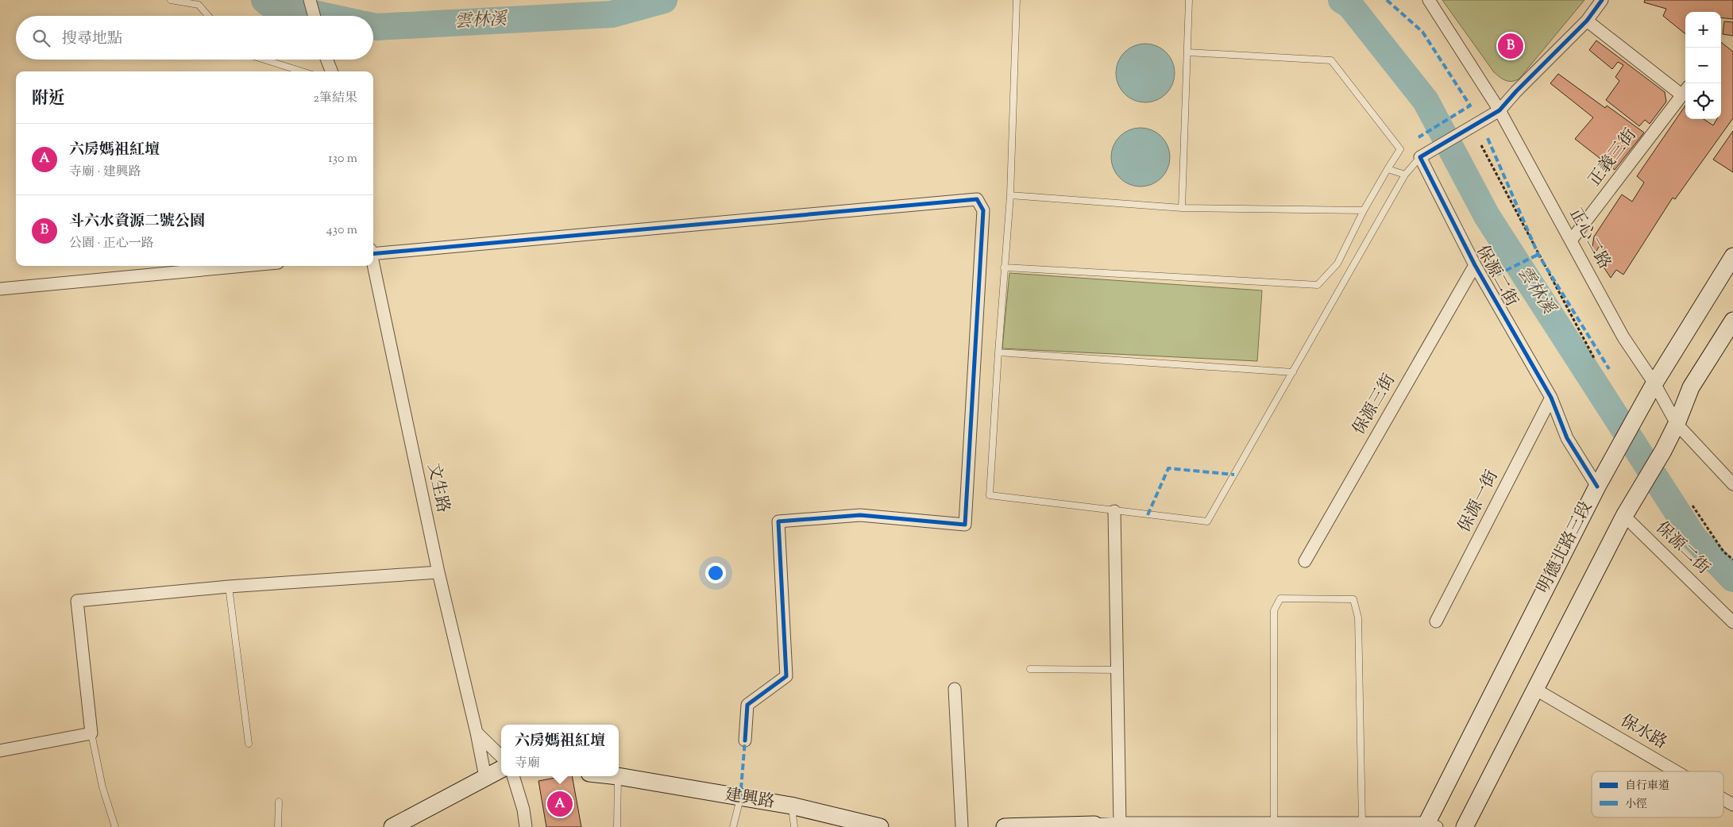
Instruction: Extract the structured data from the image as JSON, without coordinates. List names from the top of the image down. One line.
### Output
{"streets":{"main road":["明德北路三段","建興路"],"street":["正義三街","正心二路","保源二街","保源三街","文生路","保源一街","保水路"]},"crossings":[["正義三街","正心二路"],["正心二路","明德北路三段"],["保源二街","保源三街"],["保源二街","保源一街"],["保源二街","明德北路三段"]],"water":["雲林溪"],"legend":["自行車道","小徑"],"page":{"map_buttons":["+","−"],"search":"搜尋地點","pins":["B","A"],"heading":["附近","2筆結果"],"list":[{"mark":"A","name":"六房媽祖紅壇","note":"寺廟 · 建興路","value":"130 m"},{"mark":"B","name":"斗六水資源二號公園","note":"公園 · 正心一路","value":"430 m"}],"popup":["六房媽祖紅壇","寺廟"]}}
